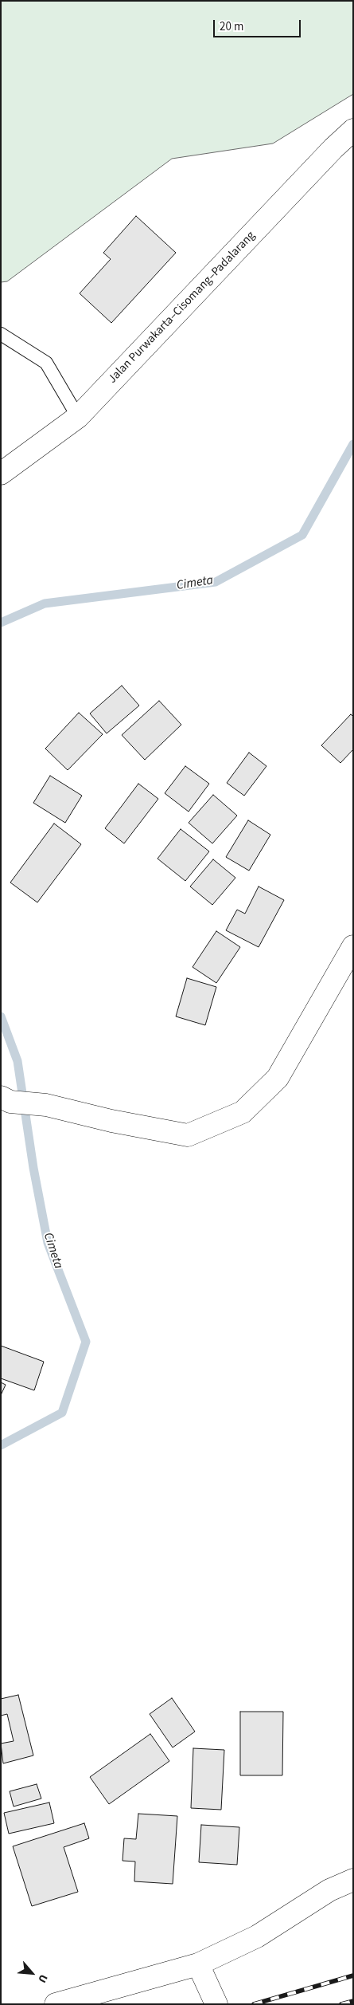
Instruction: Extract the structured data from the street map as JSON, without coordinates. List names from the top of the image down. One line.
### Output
{"streets":{"main road":["Jalan Purwakarta–Cisomang–Padalarang"]},"water":["Cimeta"],"scale_bar":"20 m","north":"bottom right"}
